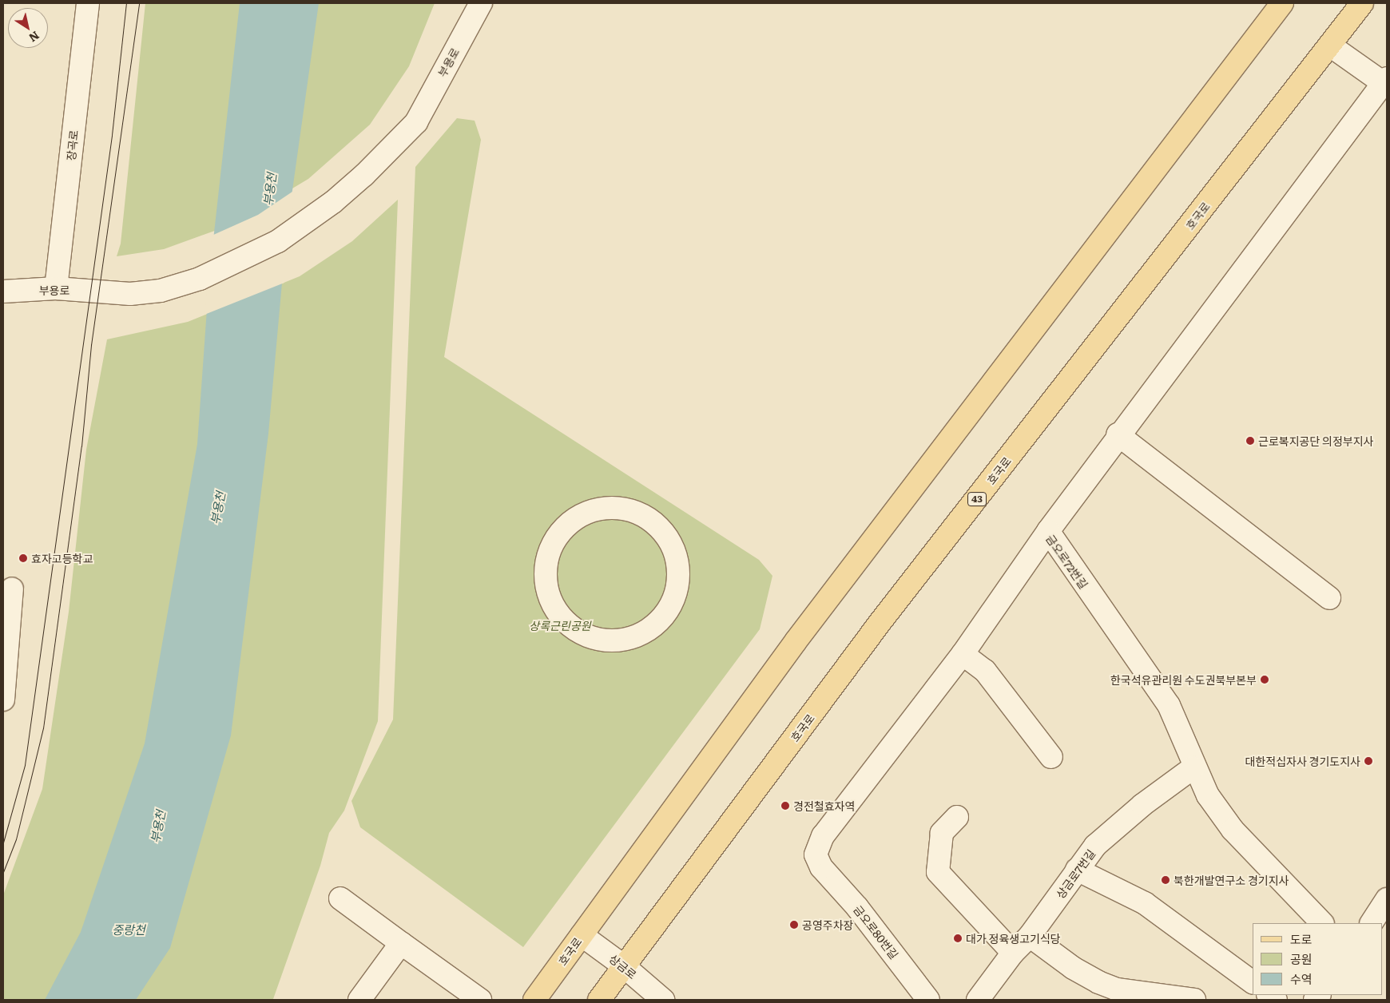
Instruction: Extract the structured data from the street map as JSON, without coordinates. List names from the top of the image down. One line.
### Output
{"streets":{"main road":["호국로","43"],"street":["부용로","장곡로","금오로72번길","상금로7번길","금오로80번길","상금로"]},"crossings":[["부용로","장곡로"],["호국로","상금로"],["금오로72번길","상금로7번길"],["금오로72번길","금오로80번길"]],"water":["부용천","중랑천"],"parks":["상록근린공원"],"places":["근로복지공단 의정부지사","효자고등학교","한국석유관리원 수도권북부본부","대한적십자사 경기도지사","경전철효자역","북한개발연구소 경기지사","공영주차장","대가 정육생고기식당"],"legend":["도로","공원","수역"],"north":"bottom right"}
